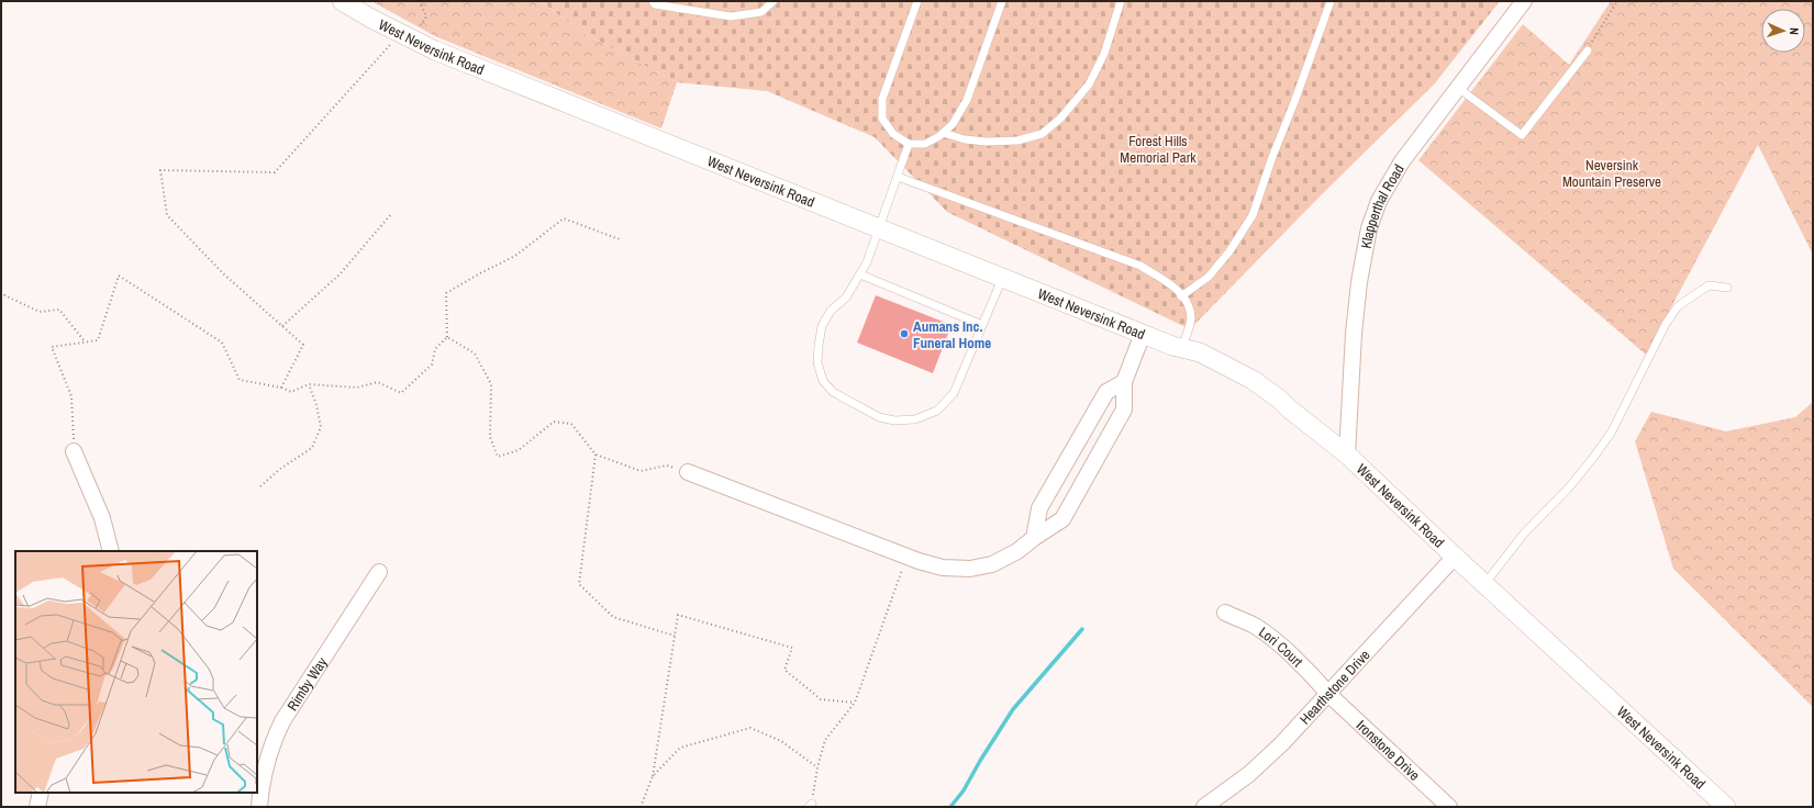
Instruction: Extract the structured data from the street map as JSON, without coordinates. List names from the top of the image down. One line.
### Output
{"streets":{"street":["West Neversink Road","Klapperthal Road","Lori Court","Rimby Way","Hearthstone Drive","Ironstone Drive"]},"crossings":[["West Neversink Road","Klapperthal Road"],["West Neversink Road","Hearthstone Drive"],["Lori Court","Hearthstone Drive"],["Lori Court","Ironstone Drive"],["Hearthstone Drive","Ironstone Drive"]],"parks":["Forest Hills Memorial Park","Neversink Mountain Preserve"],"places":["Aumans Inc. Funeral Home"],"north":"right"}
